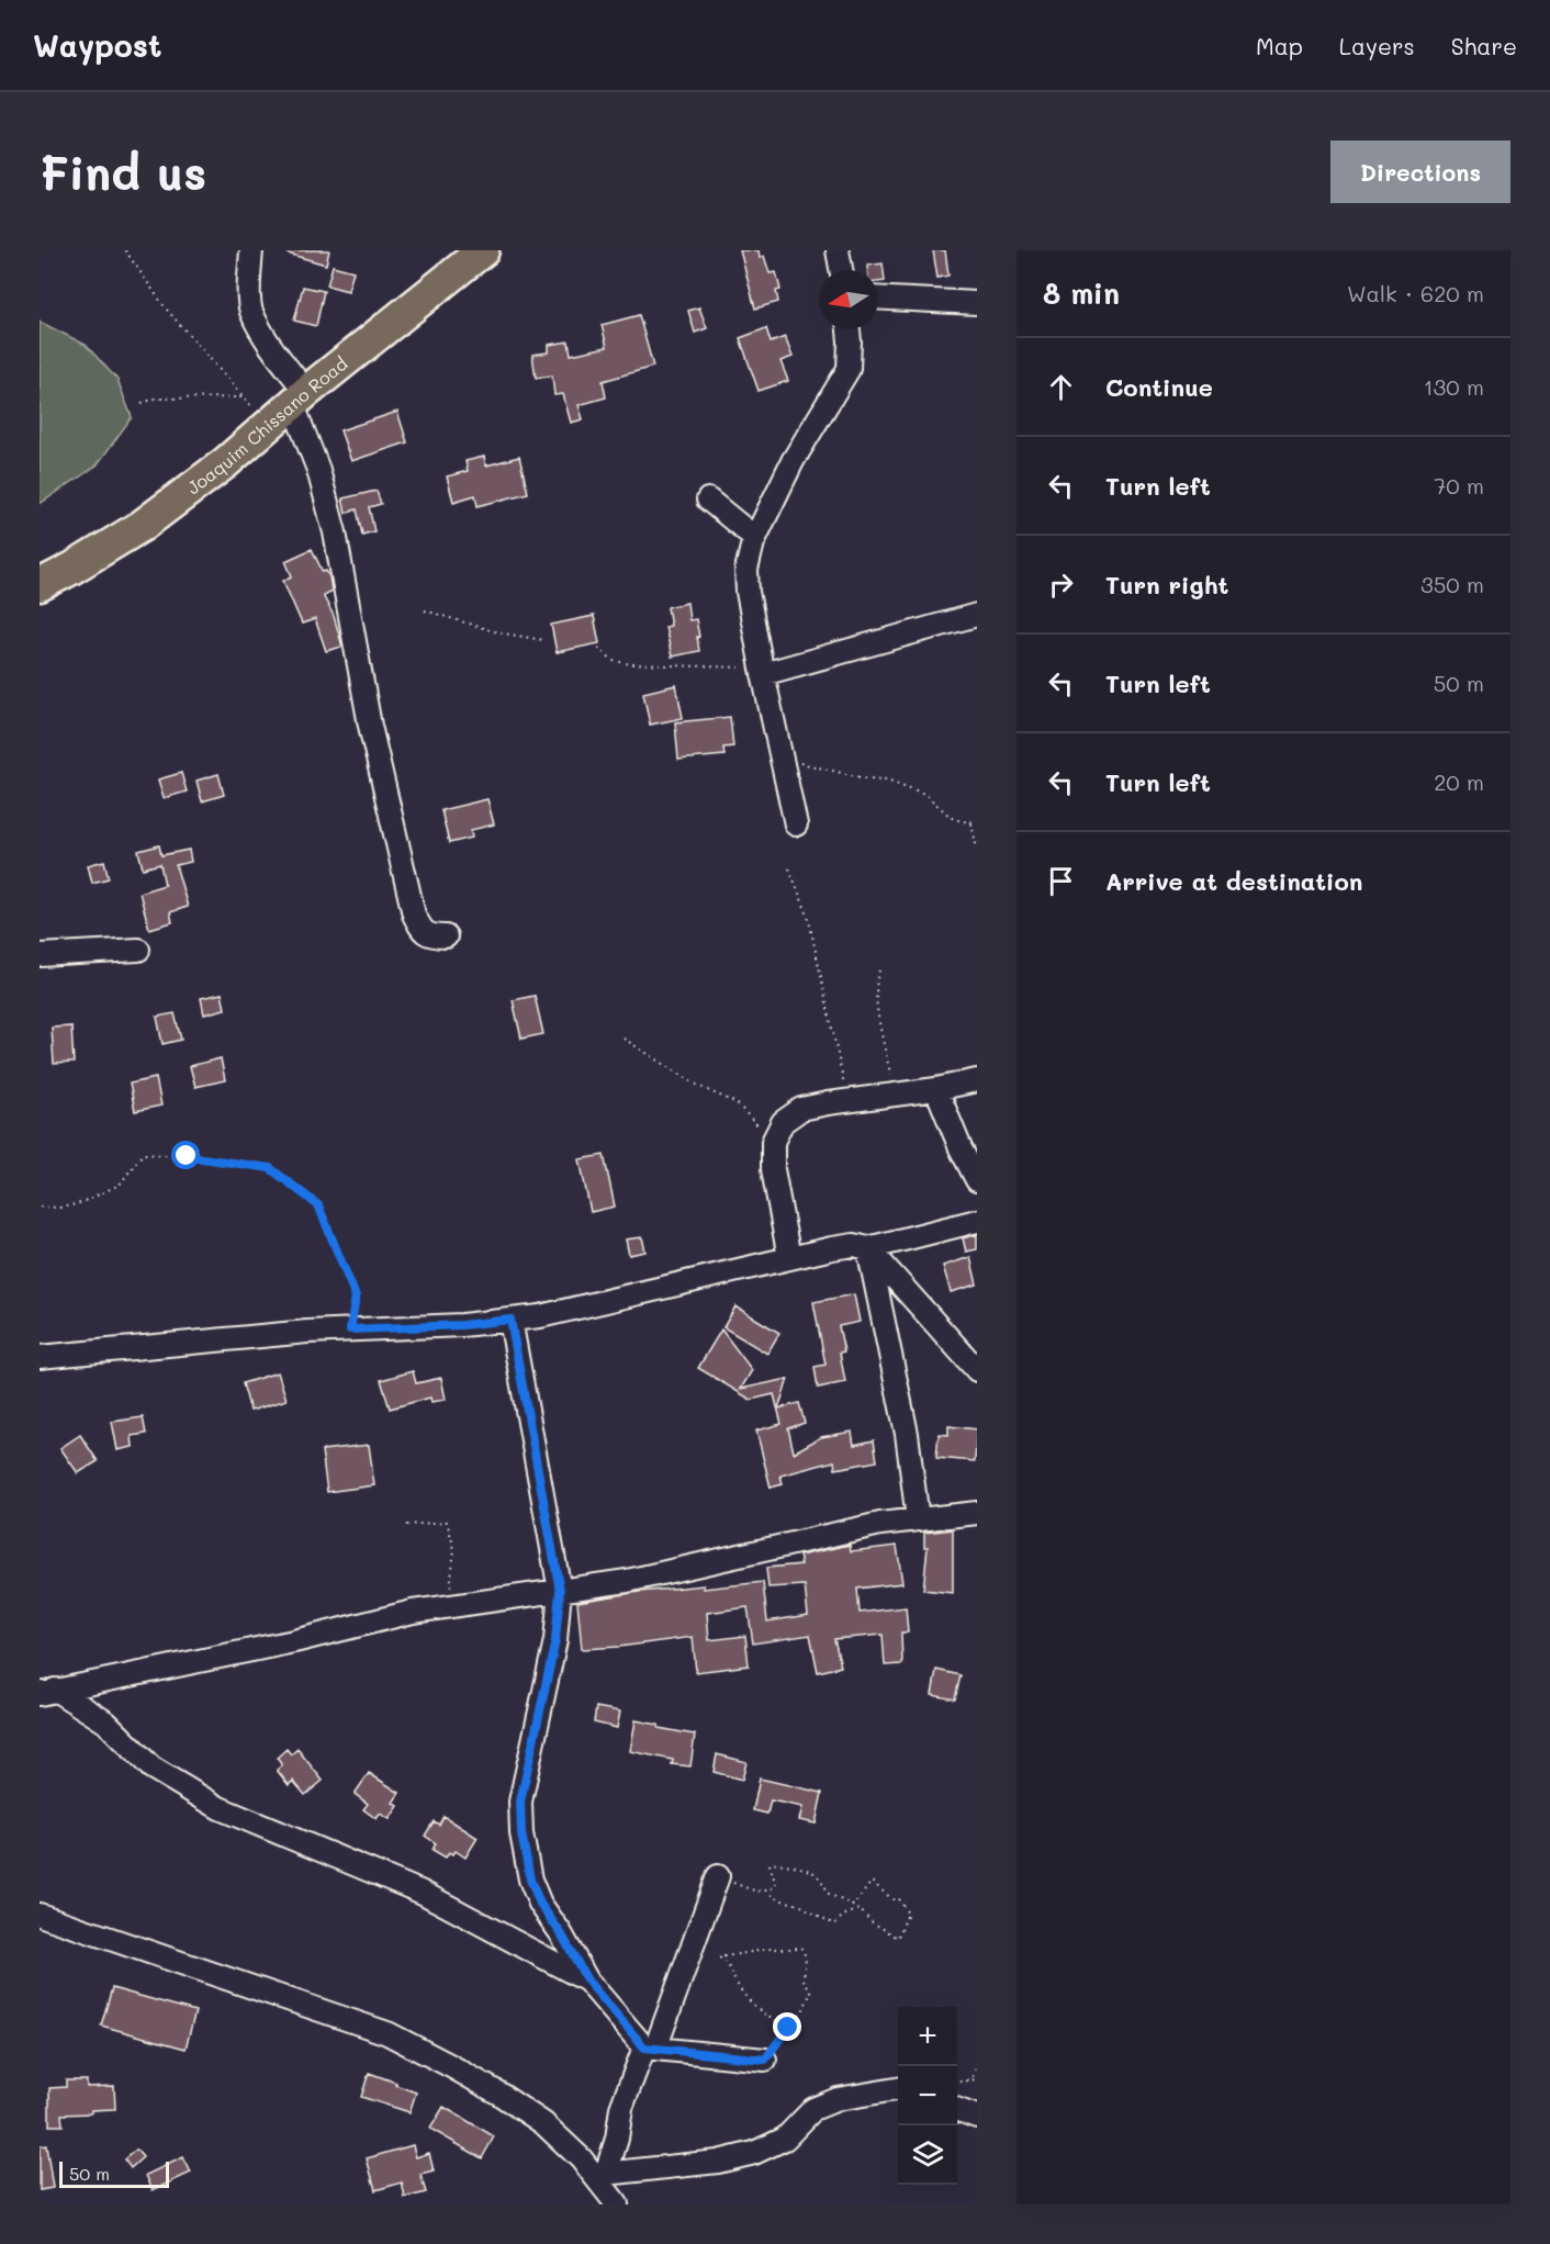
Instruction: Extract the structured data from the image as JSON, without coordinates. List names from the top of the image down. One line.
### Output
{"streets":{"highway":["Joaquim Chissano Road"]},"scale_bar":"50 m","north":"left","page":{"header":"Waypost","nav":["Map","Layers","Share"],"buttons":"Directions","title":"Find us","heading":["8 min","Walk · 620 m"],"list":[["Continue","130 m"],["Turn left","70 m"],["Turn right","350 m"],["Turn left","50 m"],["Turn left","20 m"],"Arrive at destination"],"map_buttons":["+","−"],"scale":"50 m"}}
